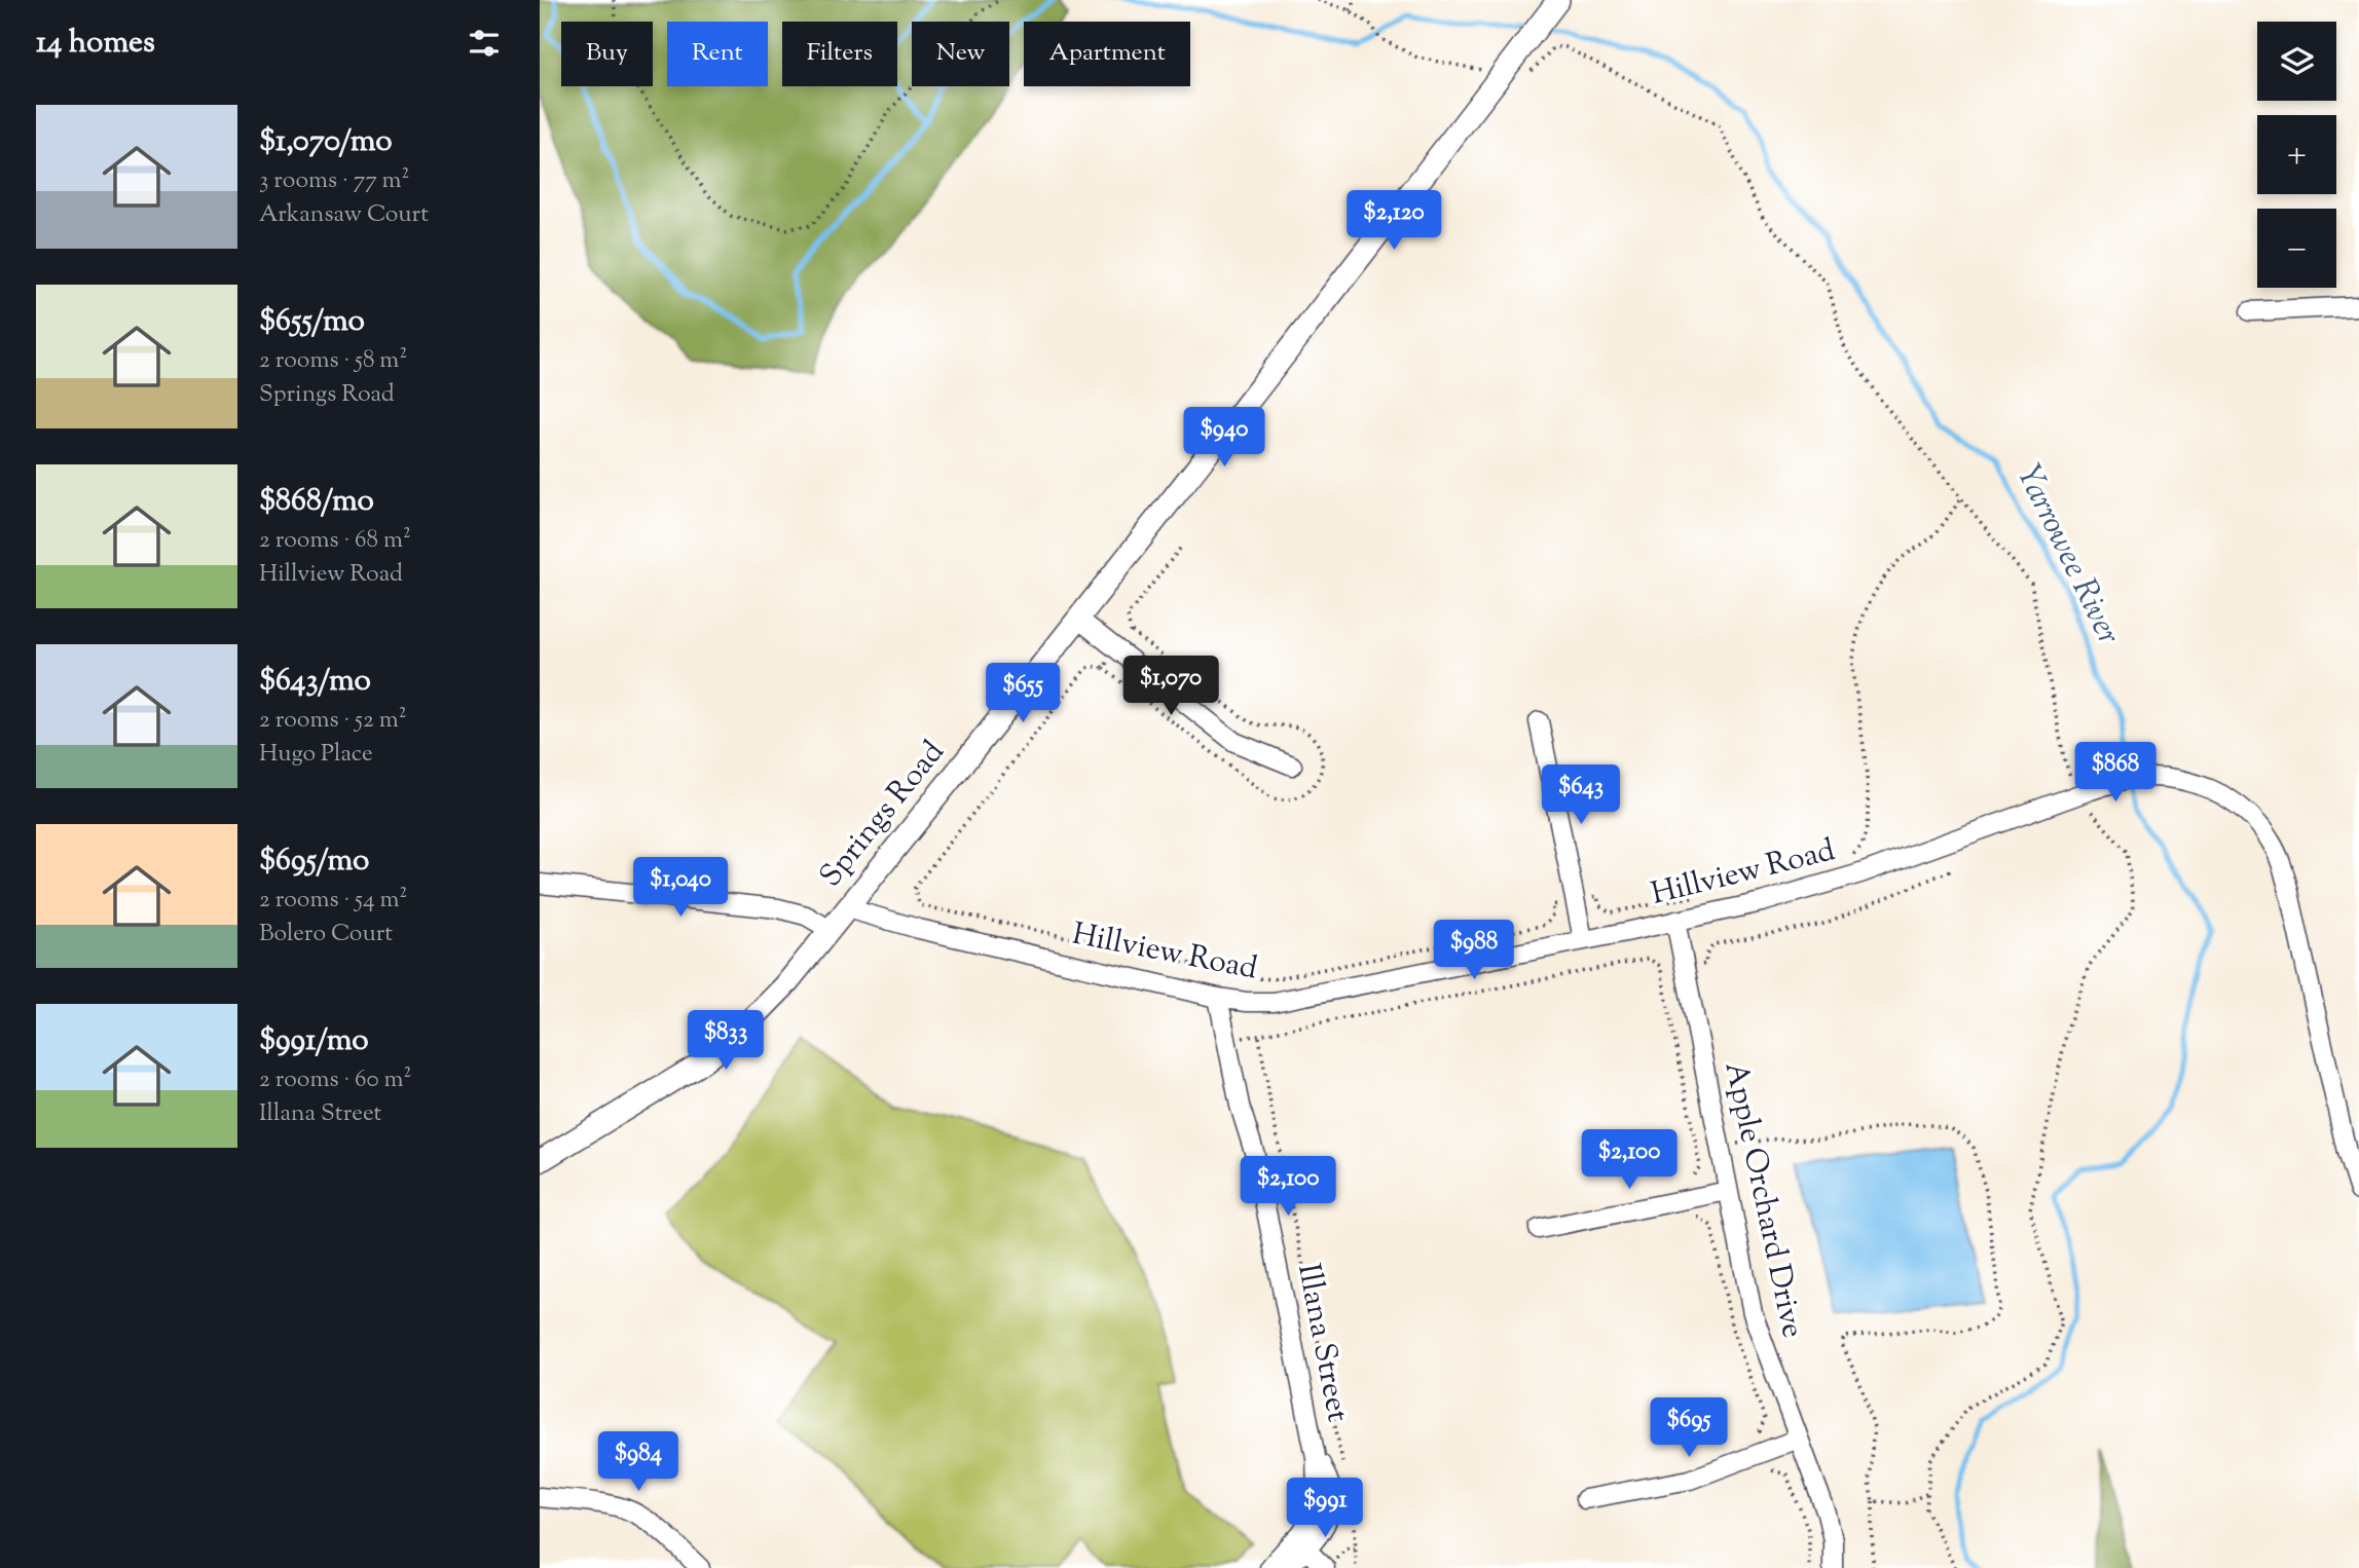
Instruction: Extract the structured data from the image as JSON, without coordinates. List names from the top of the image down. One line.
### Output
{"streets":{"street":["Springs Road","Hillview Road","Apple Orchard Drive","Illana Street"]},"crossings":[["Springs Road","Hillview Road"],["Hillview Road","Apple Orchard Drive"],["Hillview Road","Illana Street"]],"water":["Yarrowee River"],"page":{"heading":"14 homes","map_buttons":["+","−"],"chip":["Buy","Rent","Filters","New","Apartment"],"list":[{"name":"$1,070/mo","note":"3 rooms · 77 m² · Arkansaw Court"},{"name":"$655/mo","note":"2 rooms · 58 m² · Springs Road"},{"name":"$868/mo","note":"2 rooms · 68 m² · Hillview Road"},{"name":"$643/mo","note":"2 rooms · 52 m² · Hugo Place"},{"name":"$695/mo","note":"2 rooms · 54 m² · Bolero Court"},{"name":"$991/mo","note":"2 rooms · 60 m² · Illana Street"}],"price":["$2,120","$940","$1,070","$655","$868","$643","$1,040","$988","$833","$2,100","$2,100","$695","$984","$991"]}}
